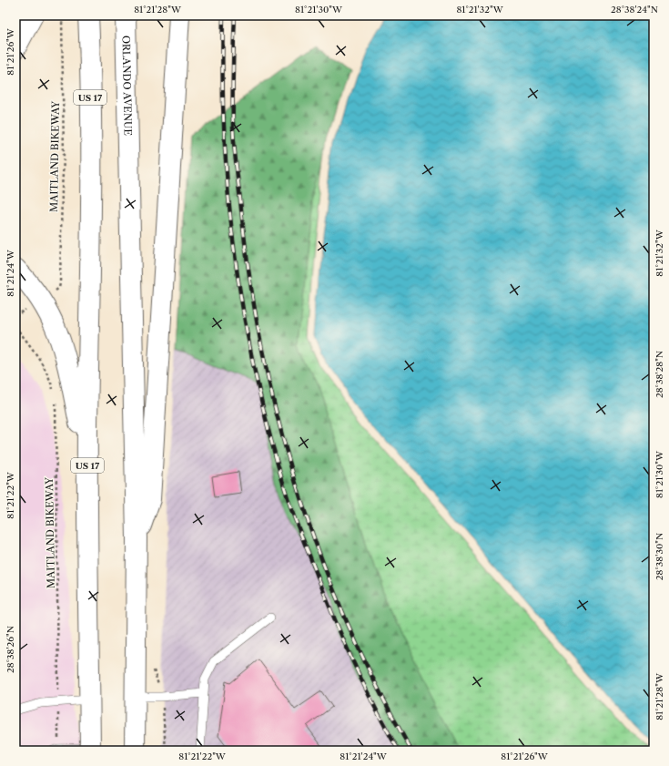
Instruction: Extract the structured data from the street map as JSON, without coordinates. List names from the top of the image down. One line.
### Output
{"streets":{"main road":["ORLANDO AVENUE","US 17"],"path":["MAITLAND BIKEWAY"]},"coordinates":["81°21'28\"W","81°21'30\"W","81°21'32\"W","28°38'24\"N","81°21'26\"W","81°21'24\"W","28°38'28\"N","81°21'22\"W","28°38'30\"N","28°38'26\"N"]}
